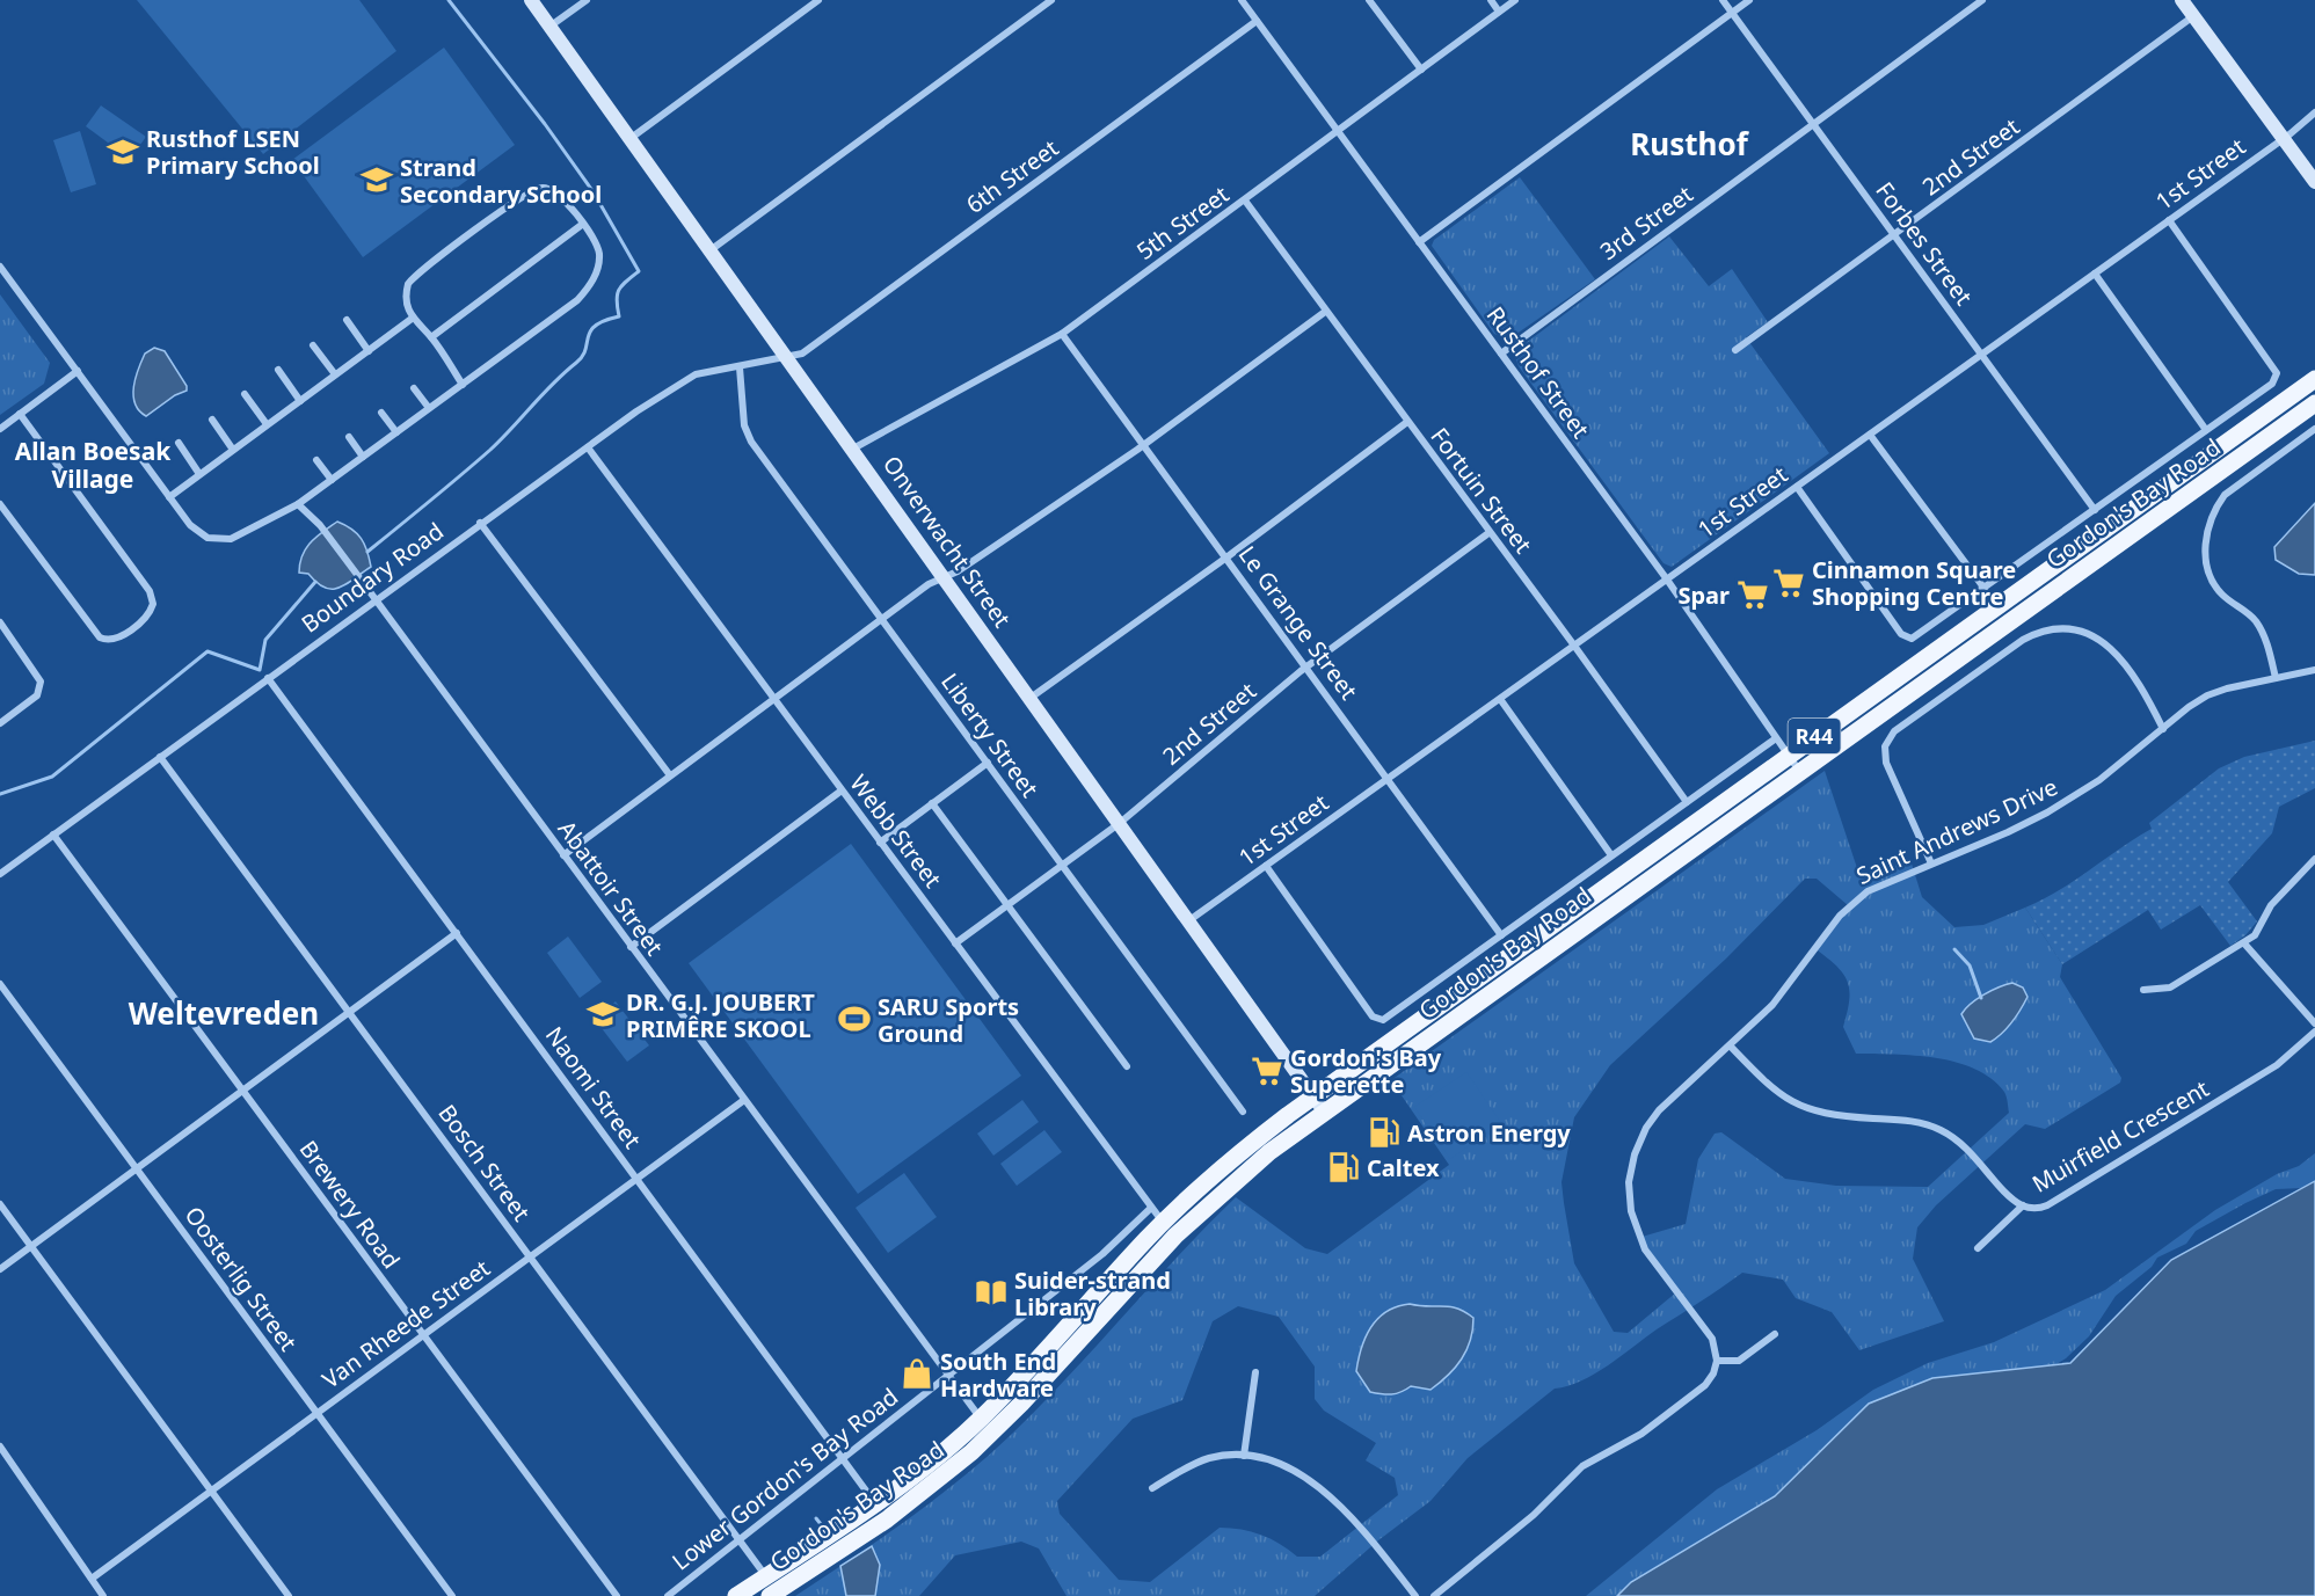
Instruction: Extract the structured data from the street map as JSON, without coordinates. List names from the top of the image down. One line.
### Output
{"streets":{"main road":["Gordon's Bay Road","R44"],"street":["2nd Street","1st Street","6th Street","5th Street","3rd Street","Forbes Street","Rusthof Street","Fortuin Street","Onverwacht Street","Boundary Road","Le Grange Street","Liberty Street","Webb Street","Saint Andrews Drive","Abattoir Street","Naomi Street","Muirfield Crescent","Bosch Street","Brewery Road","Oosterlig Street","Van Rheede Street","Lower Gordon's Bay Road"]},"crossings":[["2nd Street","Forbes Street"],["2nd Street","Fortuin Street"],["2nd Street","Onverwacht Street"],["2nd Street","Le Grange Street"],["2nd Street","Liberty Street"],["2nd Street","Webb Street"],["1st Street","Forbes Street"],["1st Street","Rusthof Street"],["1st Street","Fortuin Street"],["1st Street","Onverwacht Street"],["1st Street","Le Grange Street"],["6th Street","Rusthof Street"],["6th Street","Onverwacht Street"],["6th Street","Boundary Road"],["5th Street","Rusthof Street"],["5th Street","Fortuin Street"],["5th Street","Onverwacht Street"],["5th Street","Le Grange Street"],["3rd Street","Forbes Street"],["3rd Street","Rusthof Street"],["Rusthof Street","Gordon's Bay Road"],["Gordon's Bay Road","Onverwacht Street"],["Gordon's Bay Road","Webb Street"],["Gordon's Bay Road","Abattoir Street"],["Gordon's Bay Road","Naomi Street"],["Gordon's Bay Road","Bosch Street"],["Onverwacht Street","Boundary Road"],["Boundary Road","Liberty Street"],["Boundary Road","Webb Street"],["Boundary Road","Abattoir Street"],["Boundary Road","Naomi Street"],["Boundary Road","Bosch Street"],["Boundary Road","Brewery Road"],["Webb Street","Lower Gordon's Bay Road"],["Saint Andrews Drive","Muirfield Crescent"],["Abattoir Street","Van Rheede Street"],["Abattoir Street","Lower Gordon's Bay Road"],["Naomi Street","Van Rheede Street"],["Naomi Street","Lower Gordon's Bay Road"],["Bosch Street","Van Rheede Street"],["Bosch Street","Lower Gordon's Bay Road"],["Brewery Road","Van Rheede Street"],["Oosterlig Street","Van Rheede Street"]],"districts":["Rusthof","Allan Boesak Village","Weltevreden"],"places":{"school or university":["Rusthof LSEN Primary School","Strand Secondary School","DR. G.J. JOUBERT PRIMÊRE SKOOL"],"supermarket":["Cinnamon Square Shopping Centre","Spar","Gordon's Bay Superette"],"sports":["SARU Sports Ground"],"fuel station":["Astron Energy","Caltex"],"library":["Suider-strand Library"],"shop":["South End Hardware"]}}
